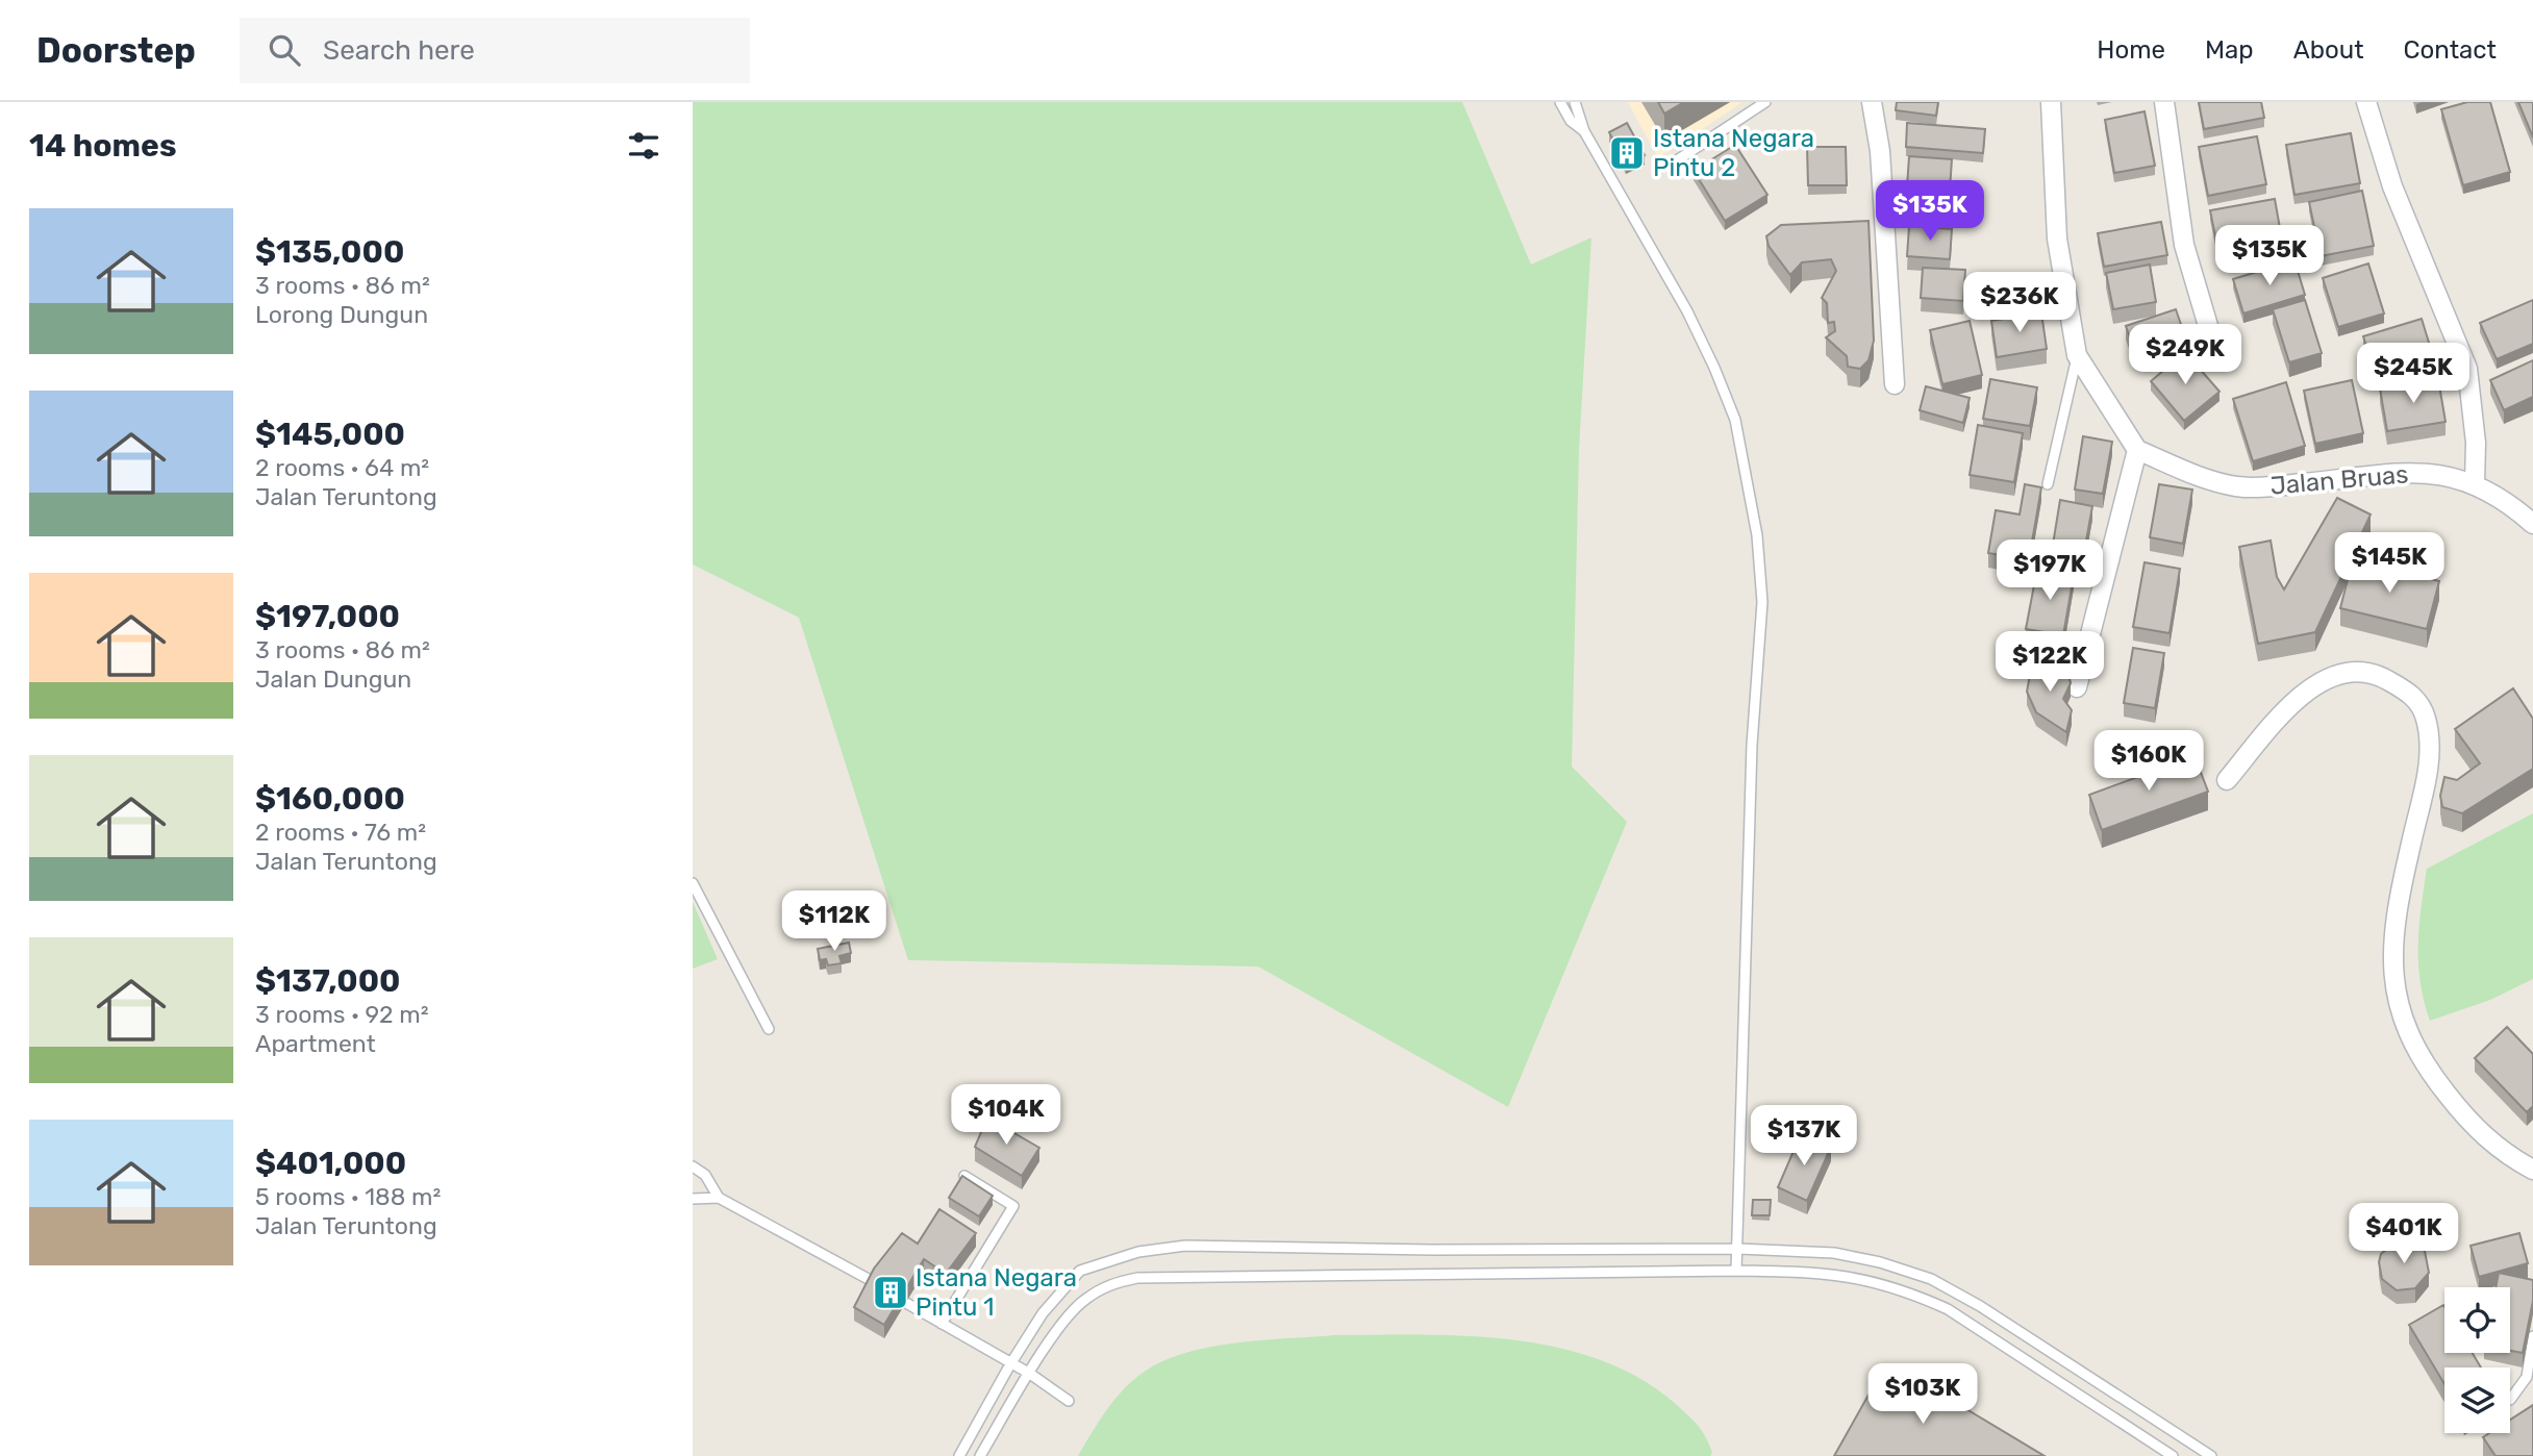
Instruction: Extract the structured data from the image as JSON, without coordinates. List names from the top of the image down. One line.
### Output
{"streets":{"street":["Jalan Bruas"]},"places":{"building":["Istana Negara Pintu 2","Istana Negara Pintu 1"]},"page":{"header":"Doorstep","search":"Search here","nav":["Home","Map","About","Contact"],"heading":"14 homes","price":["$135K","$135K","$236K","$249K","$245K","$145K","$197K","$122K","$160K","$112K","$104K","$137K","$401K","$103K"],"list":[{"name":"$135,000","note":"3 rooms · 86 m² · Lorong Dungun"},{"name":"$145,000","note":"2 rooms · 64 m² · Jalan Teruntong"},{"name":"$197,000","note":"3 rooms · 86 m² · Jalan Dungun"},{"name":"$160,000","note":"2 rooms · 76 m² · Jalan Teruntong"},{"name":"$137,000","note":"3 rooms · 92 m² · Apartment"},{"name":"$401,000","note":"5 rooms · 188 m² · Jalan Teruntong"}]}}
